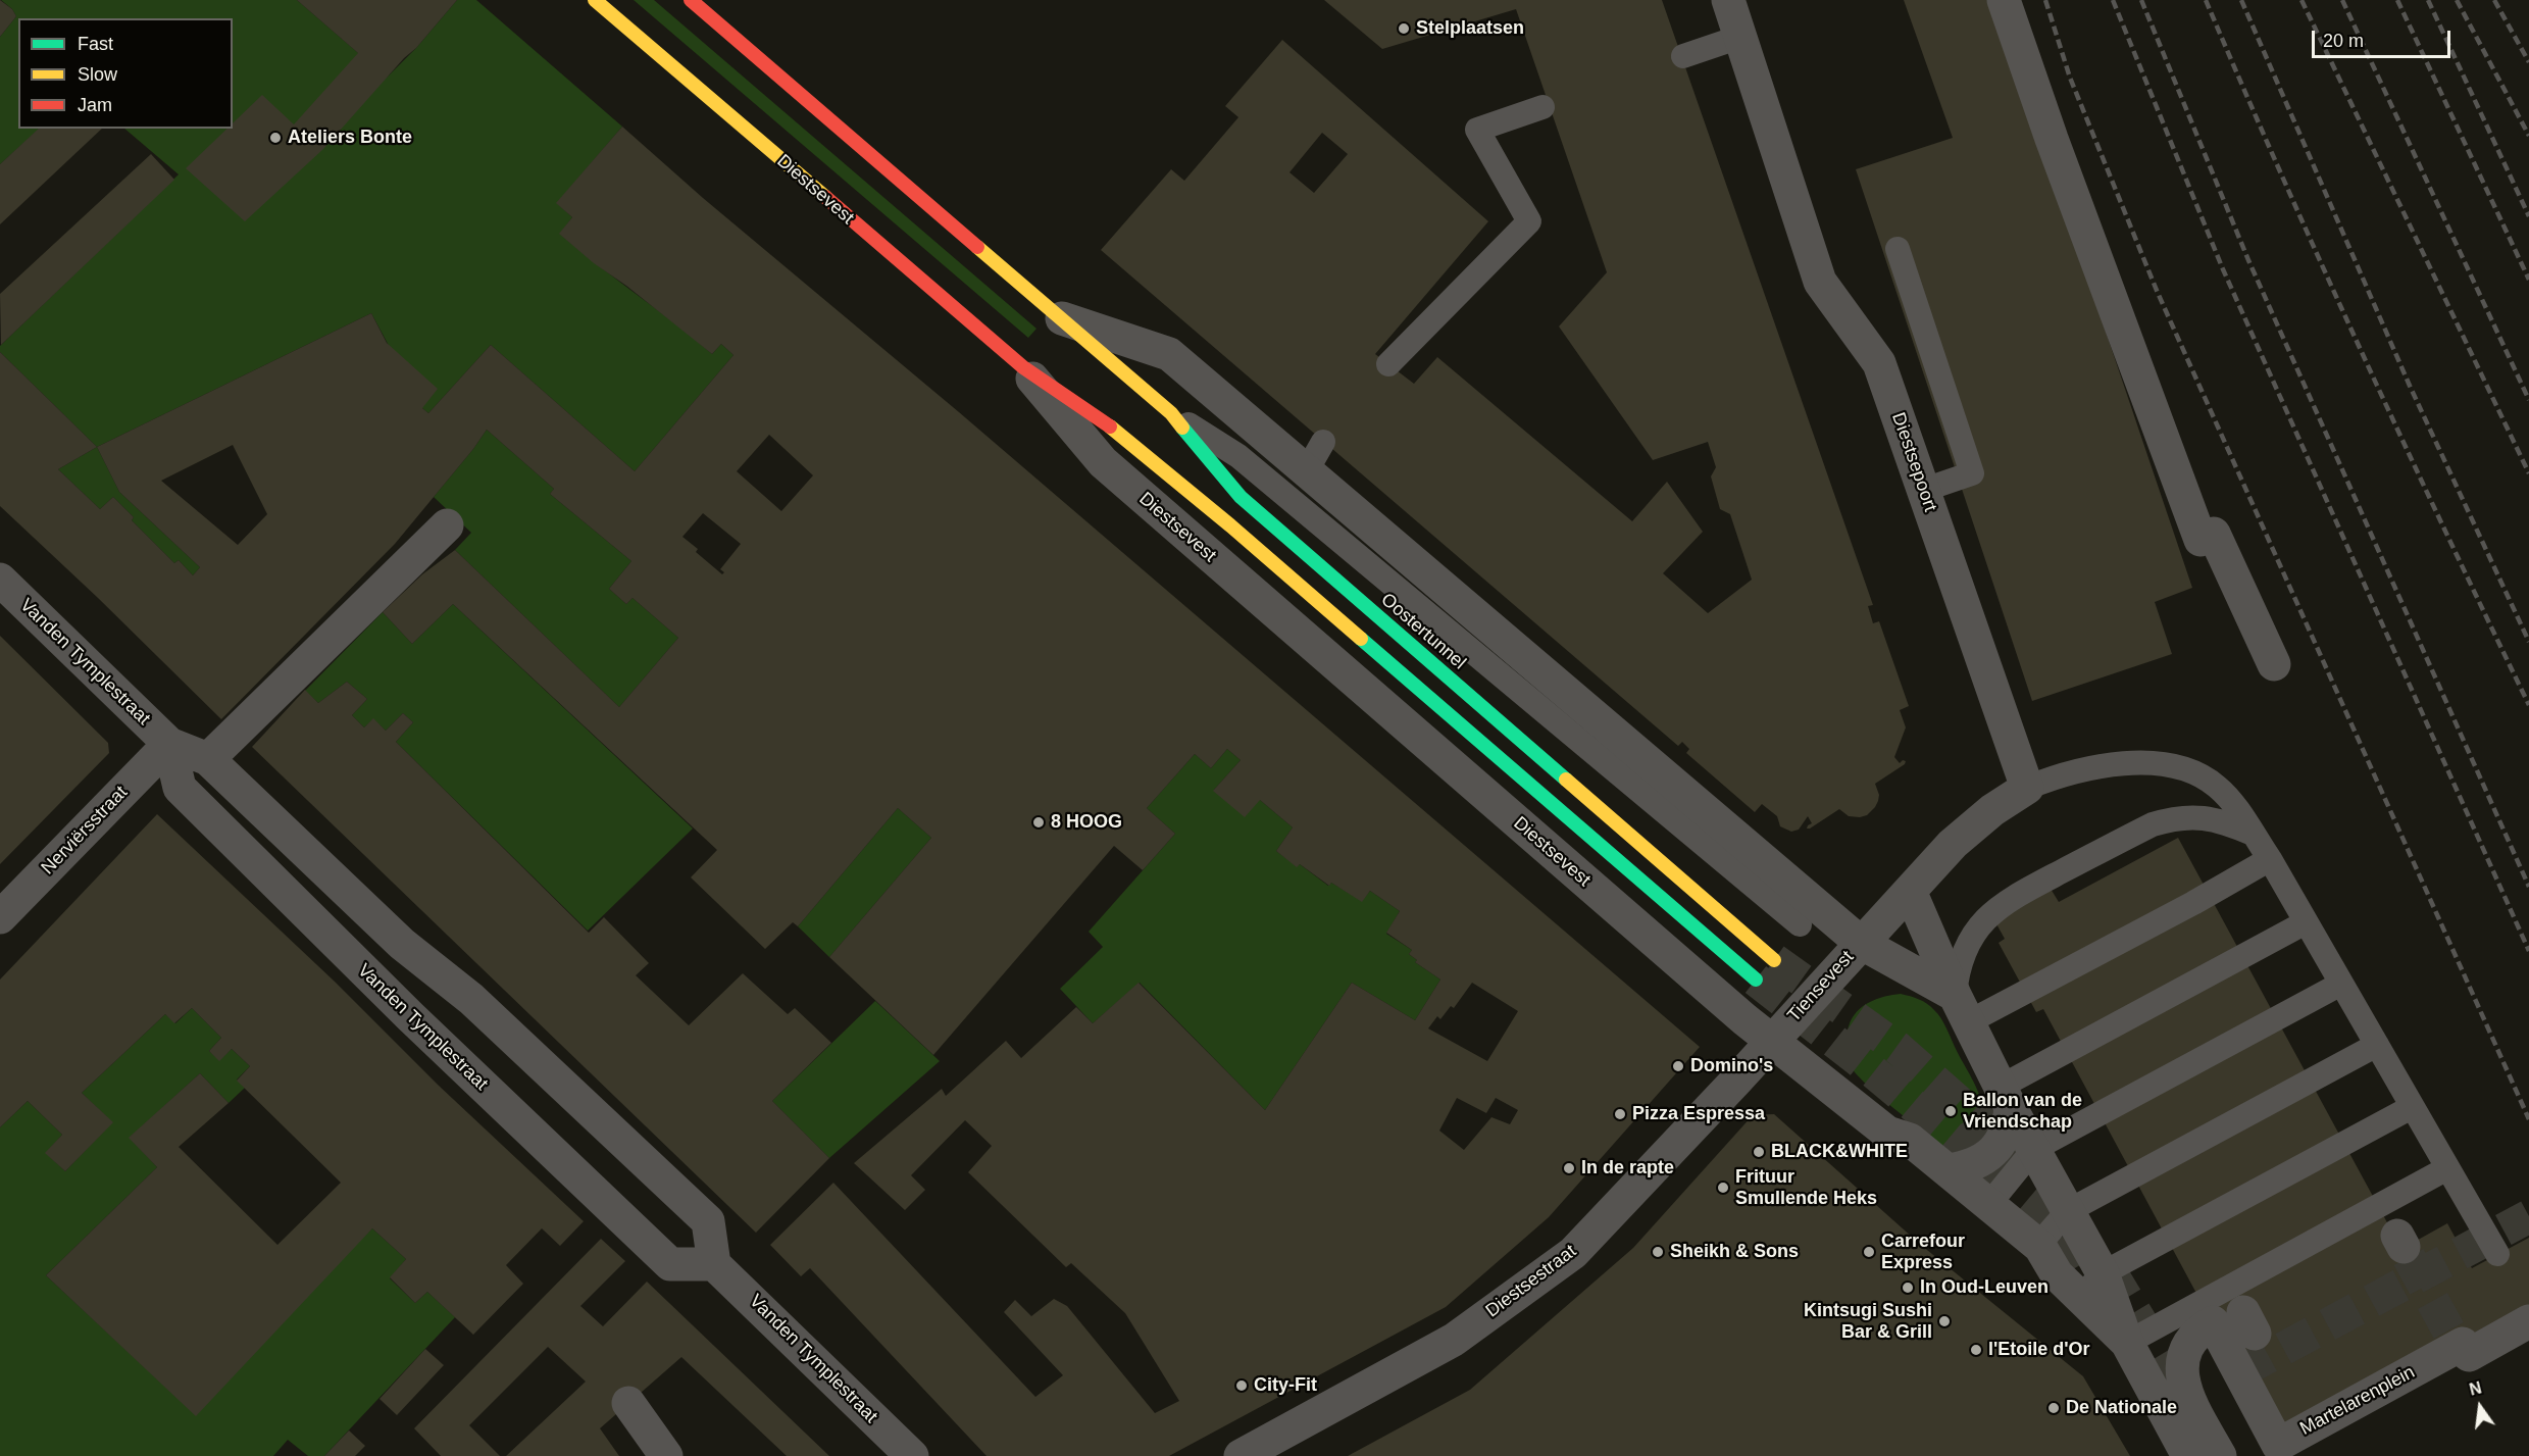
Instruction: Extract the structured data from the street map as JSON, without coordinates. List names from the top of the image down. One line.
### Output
{"streets":{"main road":["Diestsevest","Oostertunnel"],"street":["Diestsepoort","Vanden Tymplestraat","Nerviërsstraat","Tiensevest","Diestsestraat","Martelarenplein"]},"crossings":[["Diestsevest","Tiensevest"],["Diestsevest","Diestsestraat"],["Vanden Tymplestraat","Nerviërsstraat"],["Tiensevest","Diestsestraat"]],"places":["Stelplaatsen","Ateliers Bonte","8 HOOG","Domino's","Ballon van de Vriendschap","Pizza Espressa","BLACK&WHITE","In de rapte","Frituur Smullende Heks","Sheikh & Sons","Carrefour Express","In Oud-Leuven","Kintsugi Sushi Bar & Grill","l'Etoile d'Or","City-Fit","De Nationale"],"legend":["Fast","Slow","Jam"],"scale_bar":"20 m","north":"top"}
